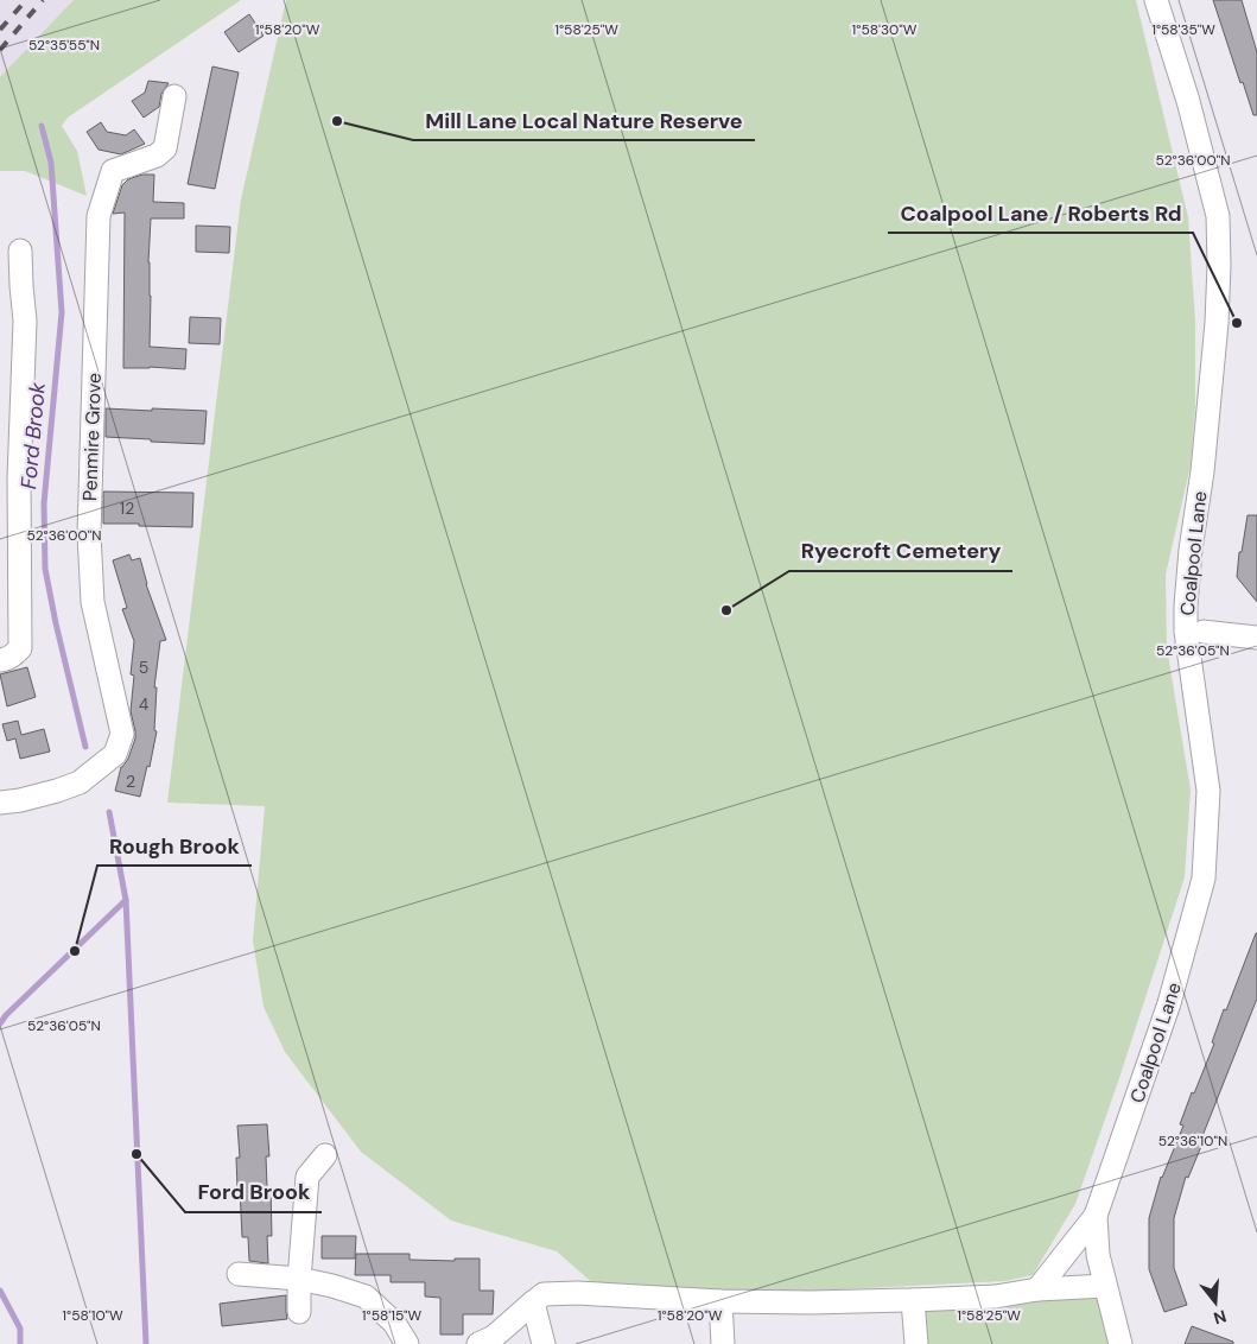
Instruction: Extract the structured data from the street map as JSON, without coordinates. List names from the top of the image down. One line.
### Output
{"streets":{"street":["Penmire Grove","Coalpool Lane"]},"water":["Ford Brook"],"places":["Mill Lane Local Nature Reserve","Coalpool Lane / Roberts Rd","Ryecroft Cemetery","Rough Brook","Ford Brook"],"house_numbers":["12","5","4","2"],"north":"bottom","coordinates":["1°58'20\"W","1°58'25\"W","1°58'30\"W","1°58'35\"W","52°35'55\"N","52°36'00\"N","52°36'05\"N","52°36'10\"N","1°58'10\"W","1°58'15\"W"]}
